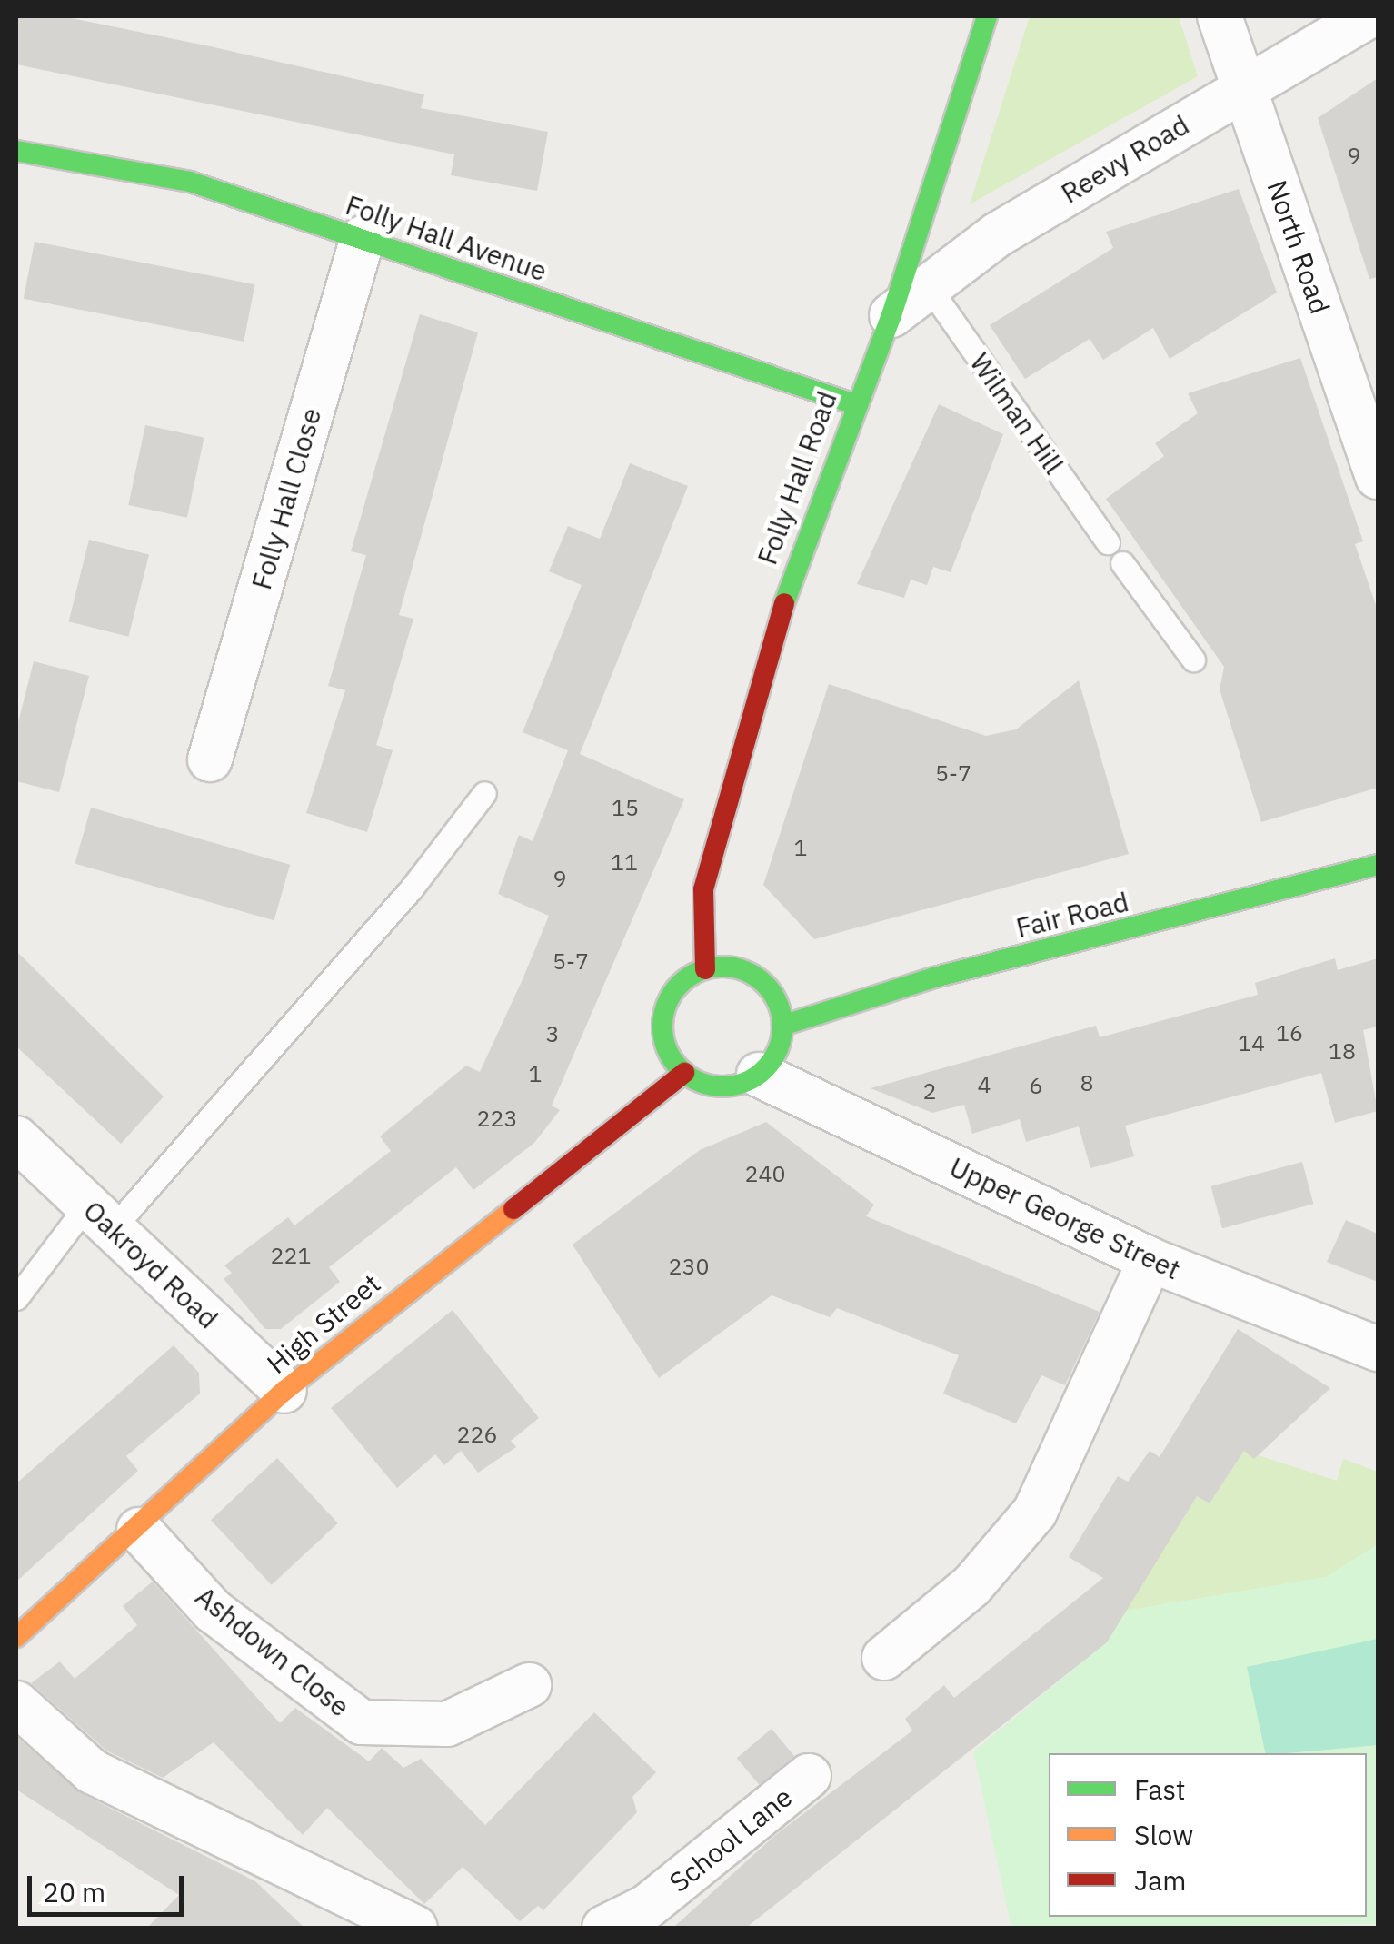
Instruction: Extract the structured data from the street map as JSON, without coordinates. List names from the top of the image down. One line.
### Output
{"streets":{"main road":["Folly Hall Avenue","Folly Hall Road","Fair Road","High Street"],"street":["Reevy Road","North Road","Folly Hall Close","Upper George Street","Oakroyd Road","Ashdown Close","School Lane"],"lane":["Wilman Hill"]},"crossings":[["Reevy Road","North Road"],["Reevy Road","Wilman Hill"],["Reevy Road","Folly Hall Road"],["Folly Hall Avenue","Folly Hall Road"],["Folly Hall Avenue","Folly Hall Close"],["Folly Hall Road","Fair Road"],["Folly Hall Road","Upper George Street"],["Folly Hall Road","High Street"],["Fair Road","Upper George Street"],["Fair Road","High Street"],["Upper George Street","High Street"],["Oakroyd Road","High Street"],["High Street","Ashdown Close"]],"house_numbers":["9","5-7","15","1","11","9","5-7","16","3","14","18","1","8","4","6","2","223","240","221","230","226"],"legend":["Fast","Slow","Jam"],"scale_bar":"20 m"}
